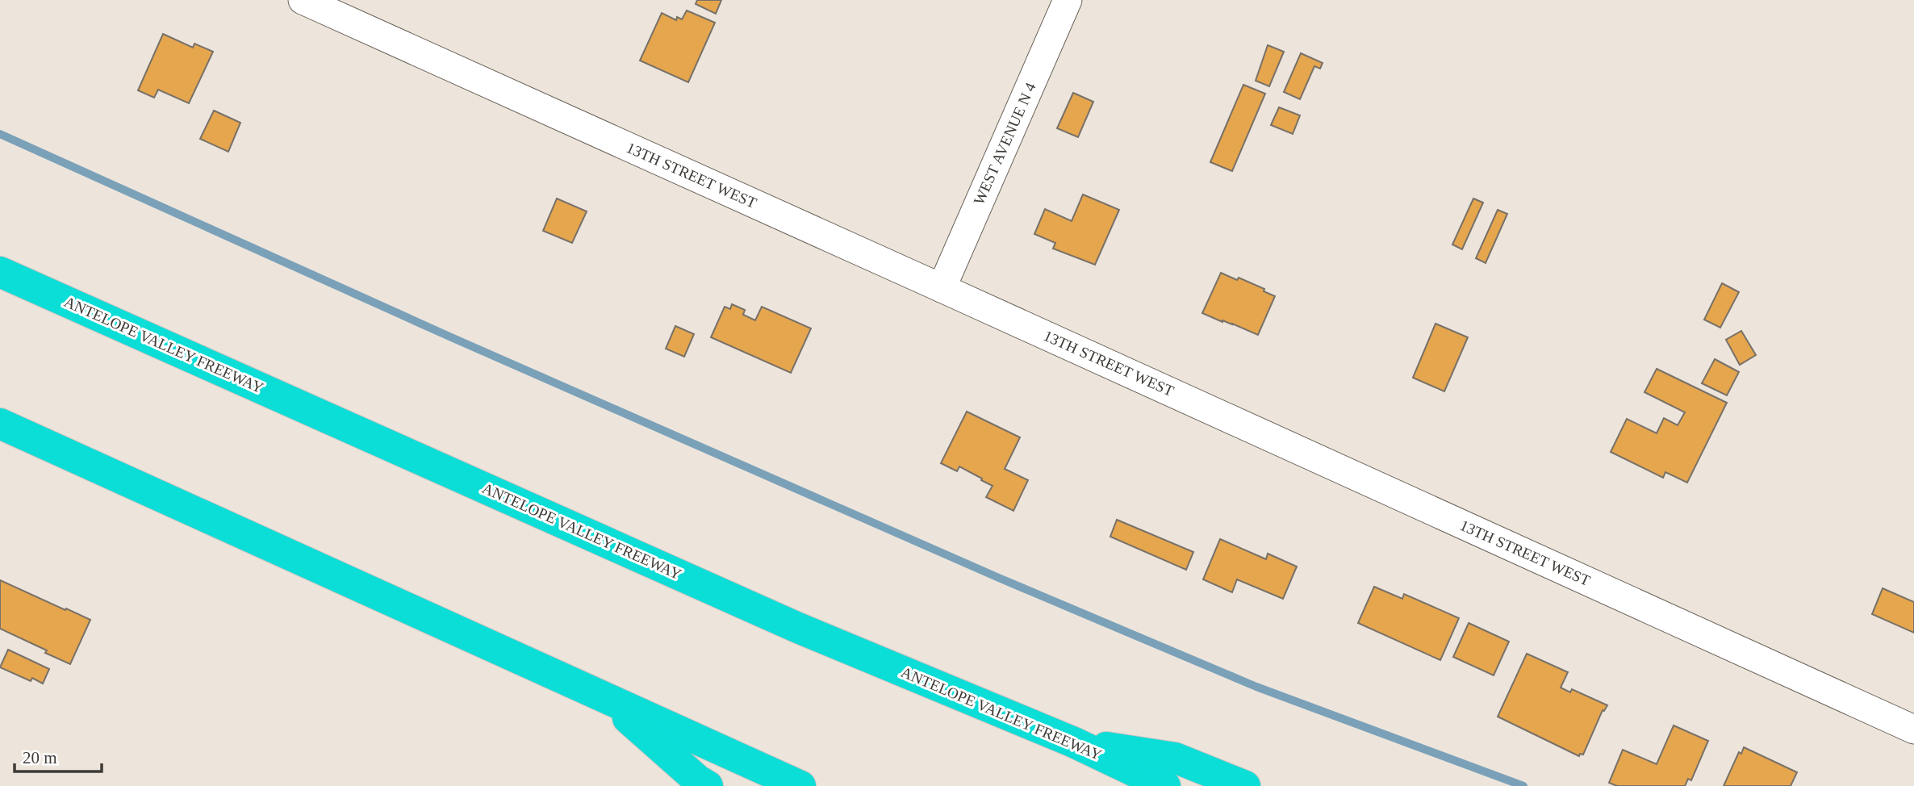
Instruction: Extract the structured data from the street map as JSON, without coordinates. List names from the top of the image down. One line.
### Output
{"streets":{"highway":["ANTELOPE VALLEY FREEWAY"],"street":["WEST AVENUE N 4","13TH STREET WEST"]},"crossings":[["WEST AVENUE N 4","13TH STREET WEST"]],"scale_bar":"20 m"}
